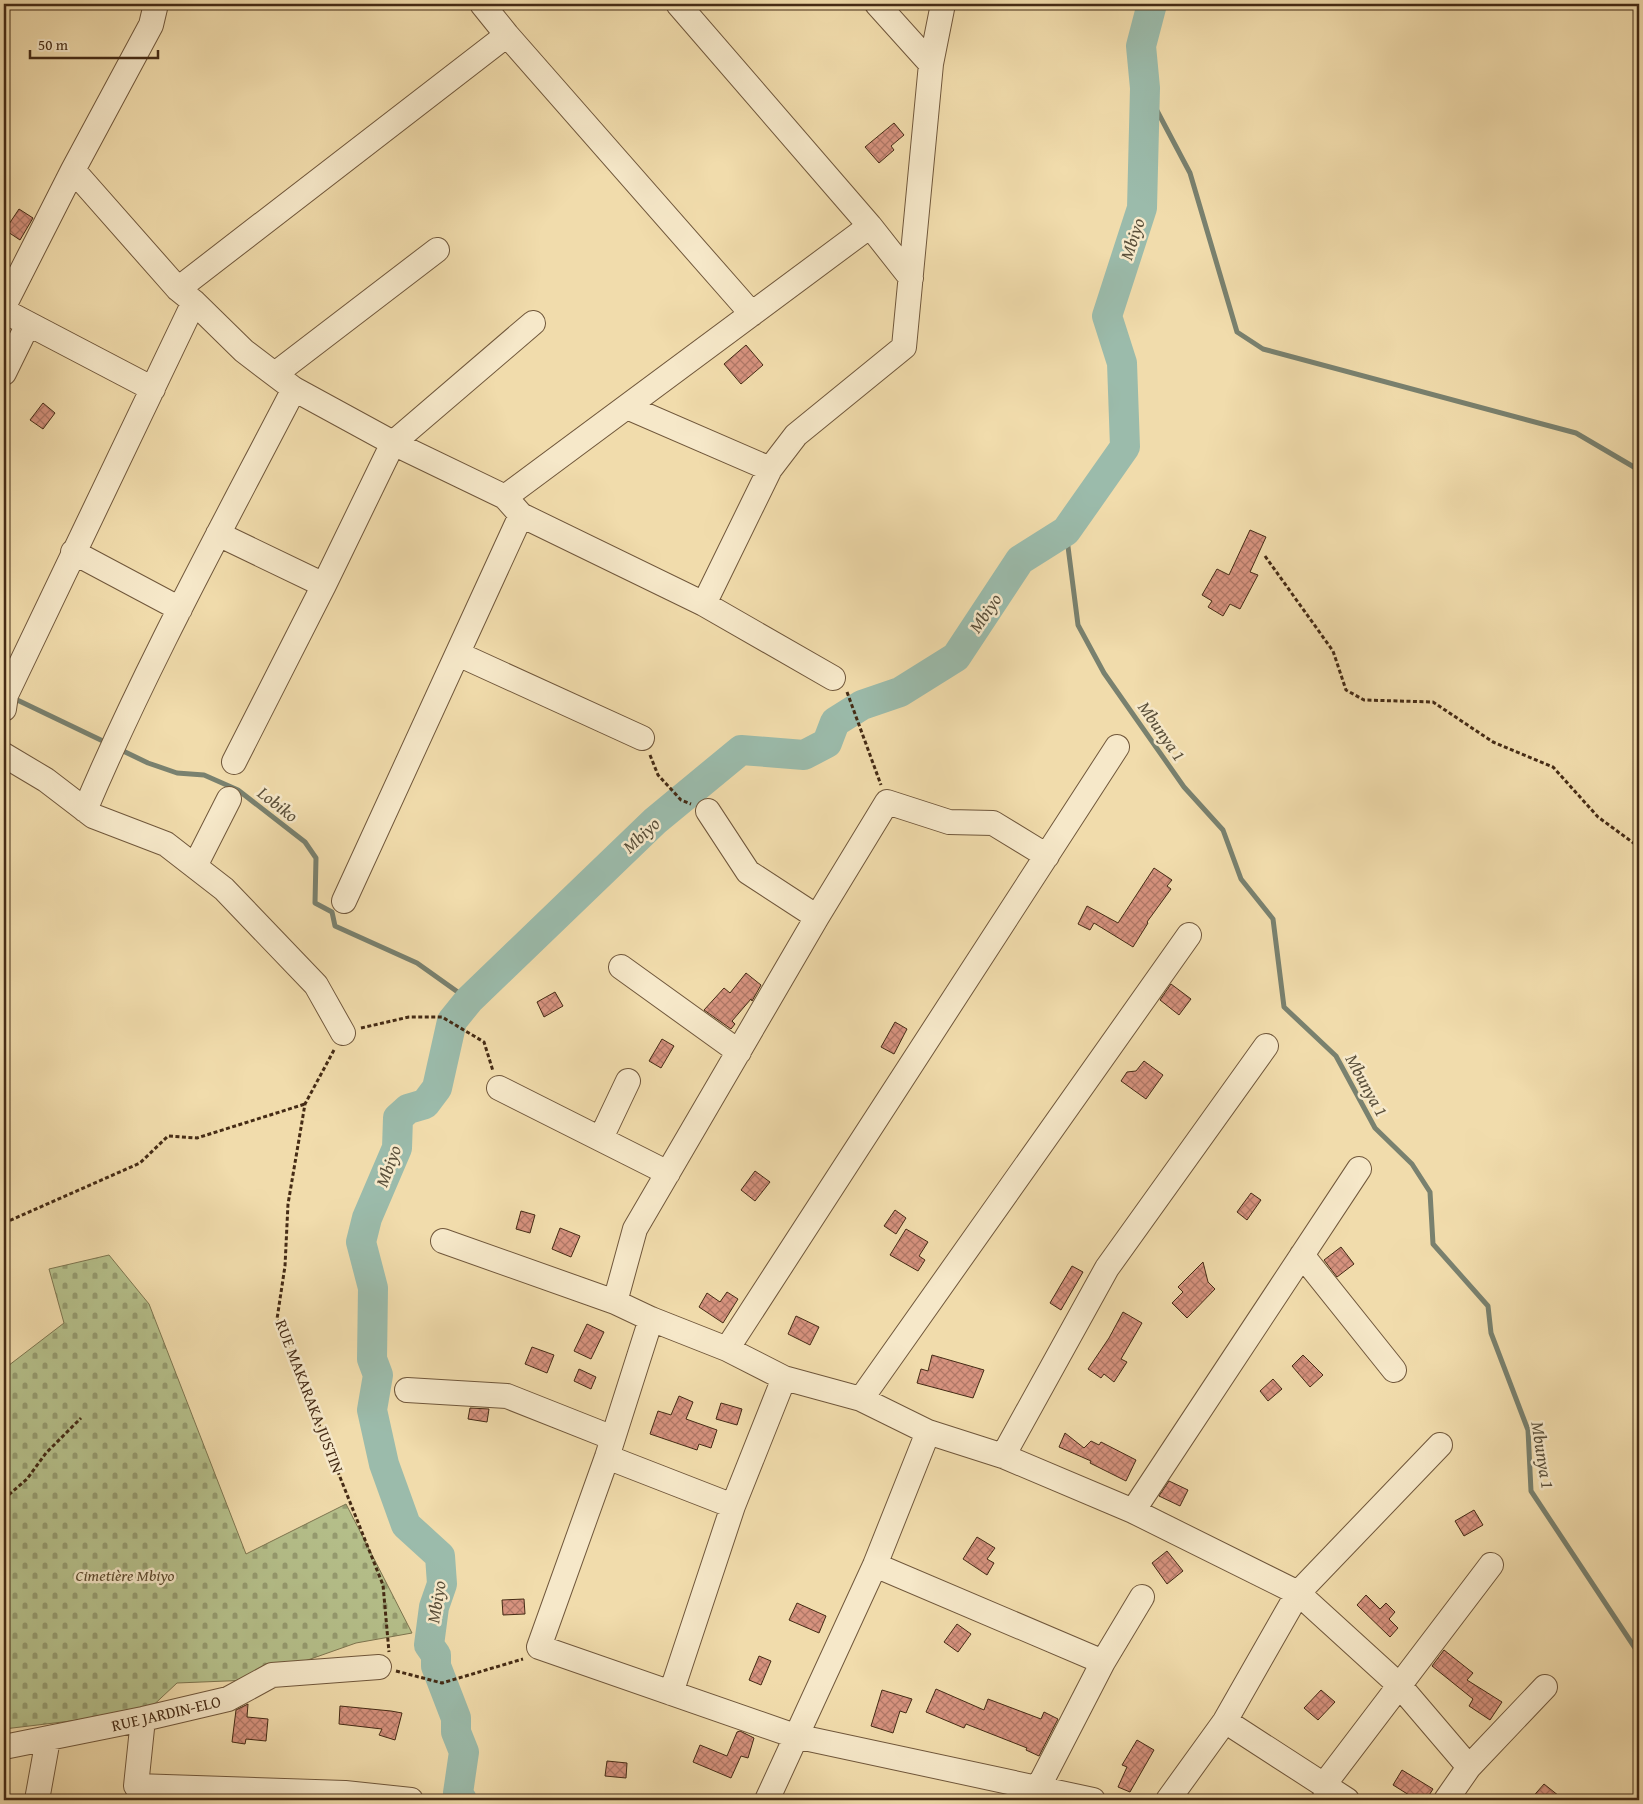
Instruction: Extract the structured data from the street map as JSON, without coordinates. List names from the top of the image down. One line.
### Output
{"streets":{"street":["RUE JARDIN-ELO"],"path":["RUE MAKARAKA JUSTIN"]},"crossings":[["RUE MAKARAKA JUSTIN","RUE JARDIN-ELO"]],"water":["Mbiyo","Mbunya 1","Lobiko"],"parks":["Cimetière Mbiyo"],"scale_bar":"50 m"}
